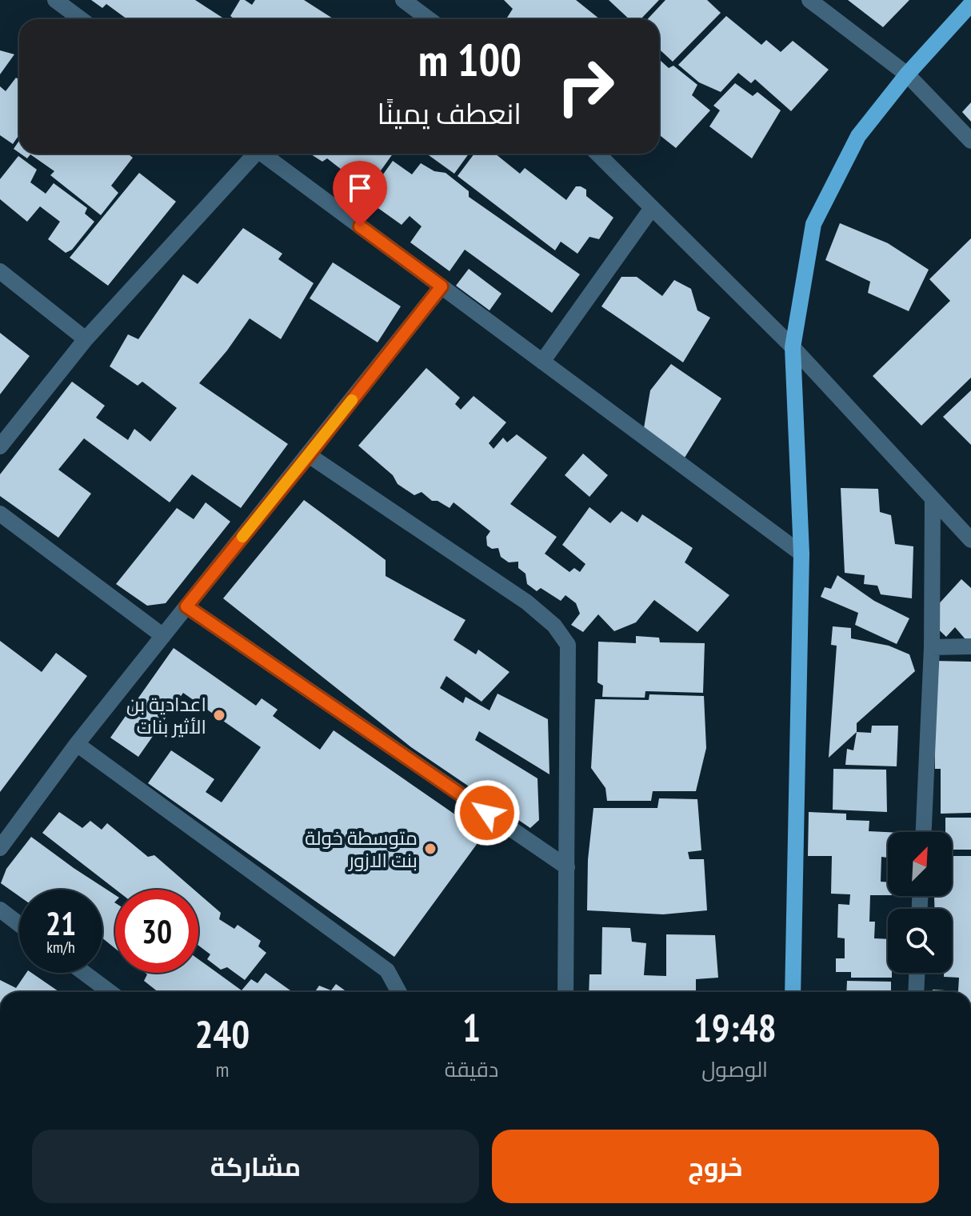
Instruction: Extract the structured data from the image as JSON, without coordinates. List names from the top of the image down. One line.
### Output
{"places":["اعدادية بن الأثير بنات","متوسطة خولة بنت الازور"],"north":"top right","page":{"turn":["100 m","انعطف يمينًا"],"speed":"21 km/h","limit":"30","eta":["19:48","الوصول","1","دقيقة","240","m"],"buttons":["خروج","مشاركة"]}}
